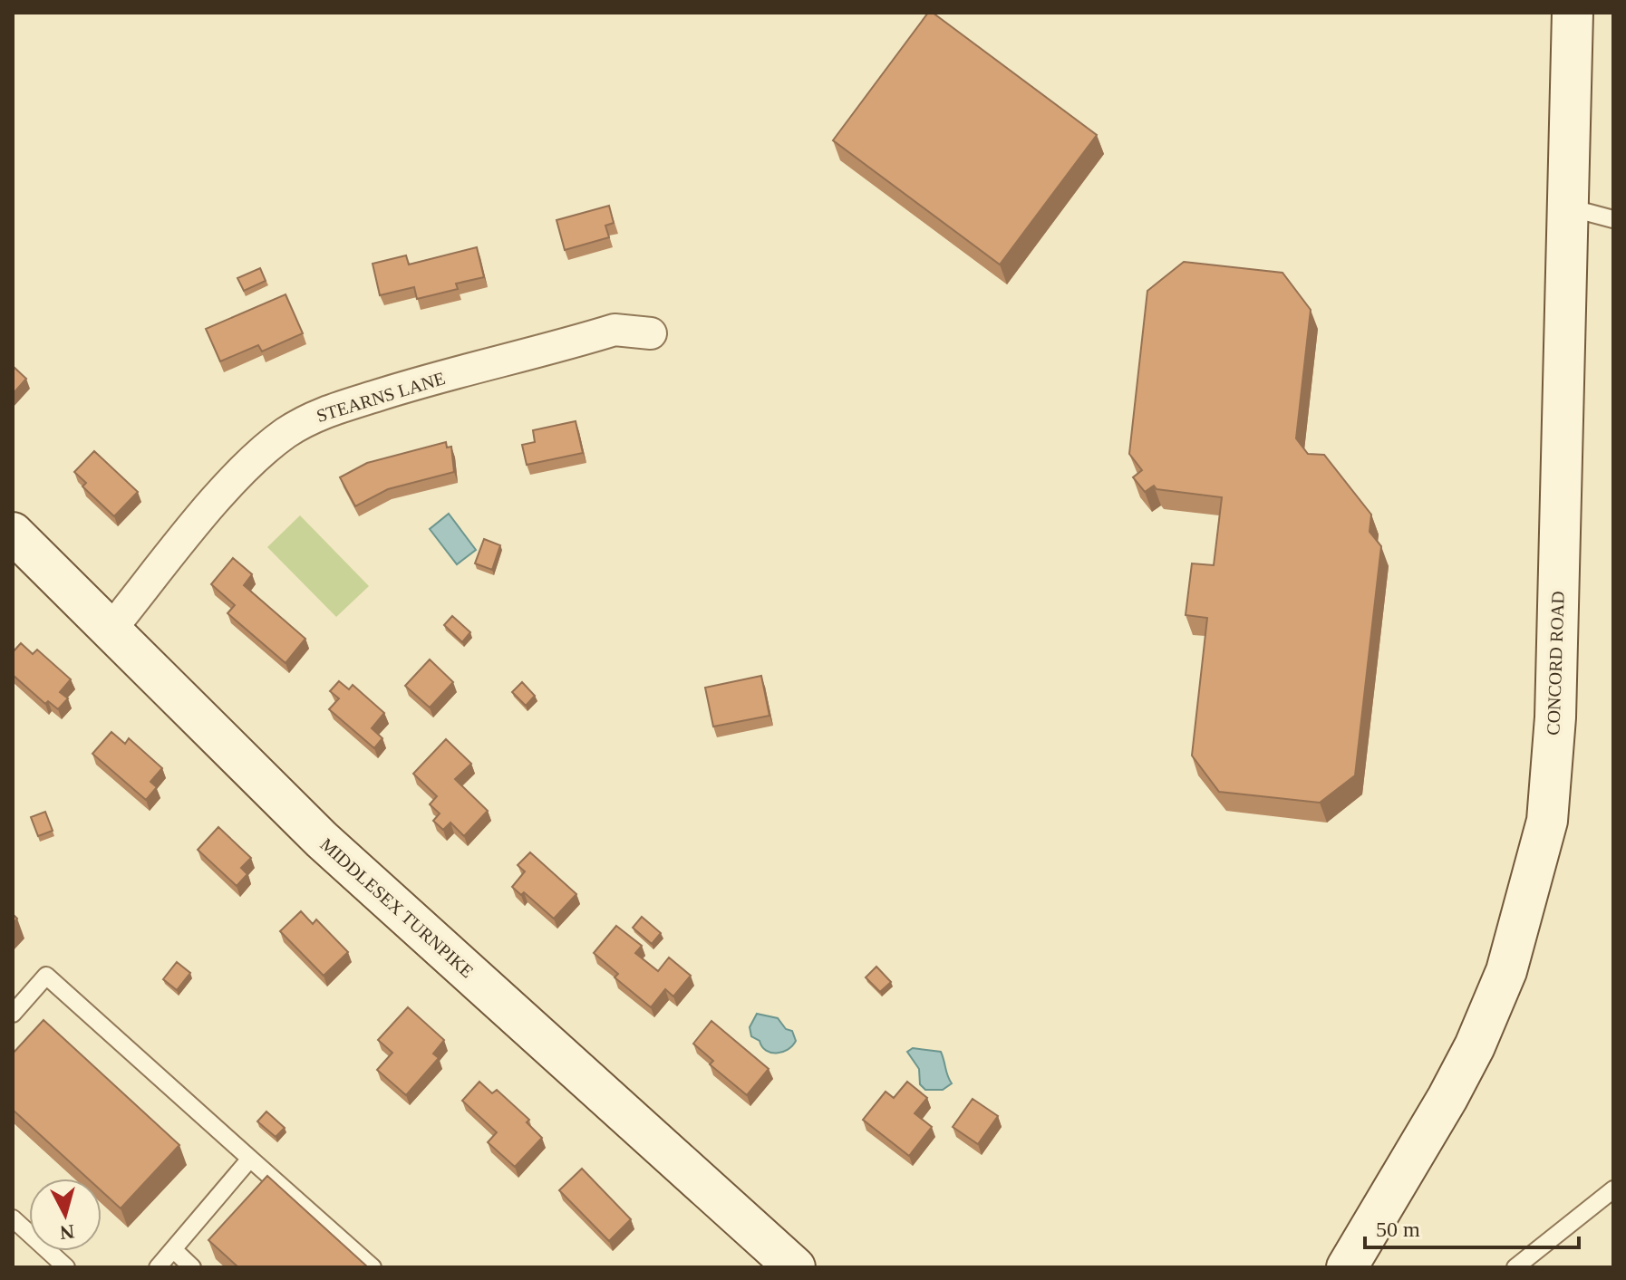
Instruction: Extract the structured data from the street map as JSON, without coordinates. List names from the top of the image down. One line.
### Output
{"streets":{"main road":["CONCORD ROAD","MIDDLESEX TURNPIKE"],"street":["STEARNS LANE"]},"crossings":[["STEARNS LANE","MIDDLESEX TURNPIKE"]],"scale_bar":"50 m","north":"bottom"}
